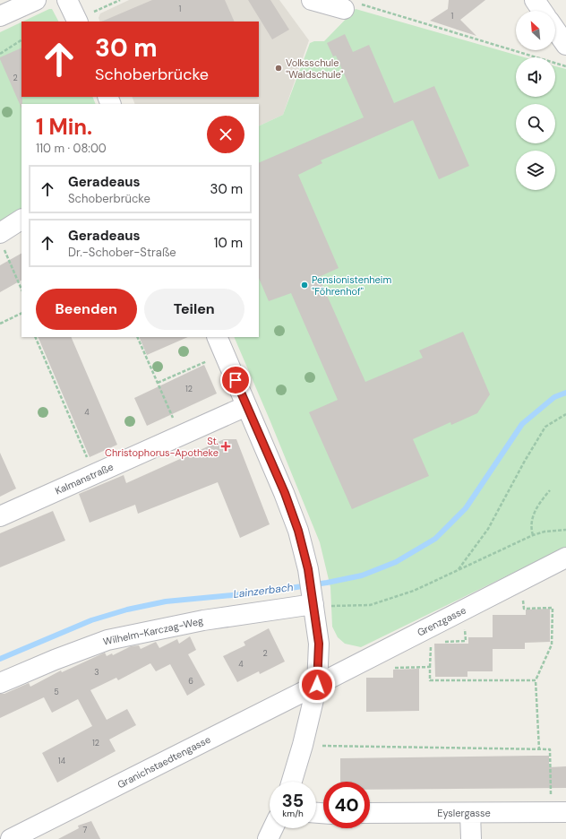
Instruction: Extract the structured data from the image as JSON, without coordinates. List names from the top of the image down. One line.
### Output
{"streets":{"street":["Kalmanstraße","Grenzgasse","Wilhelm-Karczag-Weg","Granichstaedtengasse","Eyslergasse"]},"crossings":[["Grenzgasse","Granichstaedtengasse"]],"water":["Lainzerbach"],"places":{"other":["Volksschule \"Waldschule\"","Pensionistenheim \"Föhrenhof\""],"health":["St. Christophorus-Apotheke"]},"house_numbers":["1","1","2","12","4","2","4","3","6","5","12","14","7"],"north":"top left","page":{"turn":["30 m","Schoberbrücke"],"heading":["1 Min.","110 m · 08:00"],"list":[{"name":"Geradeaus","note":"Schoberbrücke","value":"30 m"},{"name":"Geradeaus","note":"Dr.-Schober-Straße","value":"10 m"}],"buttons":["Beenden","Teilen"],"speed":"35 km/h","limit":"40"}}
